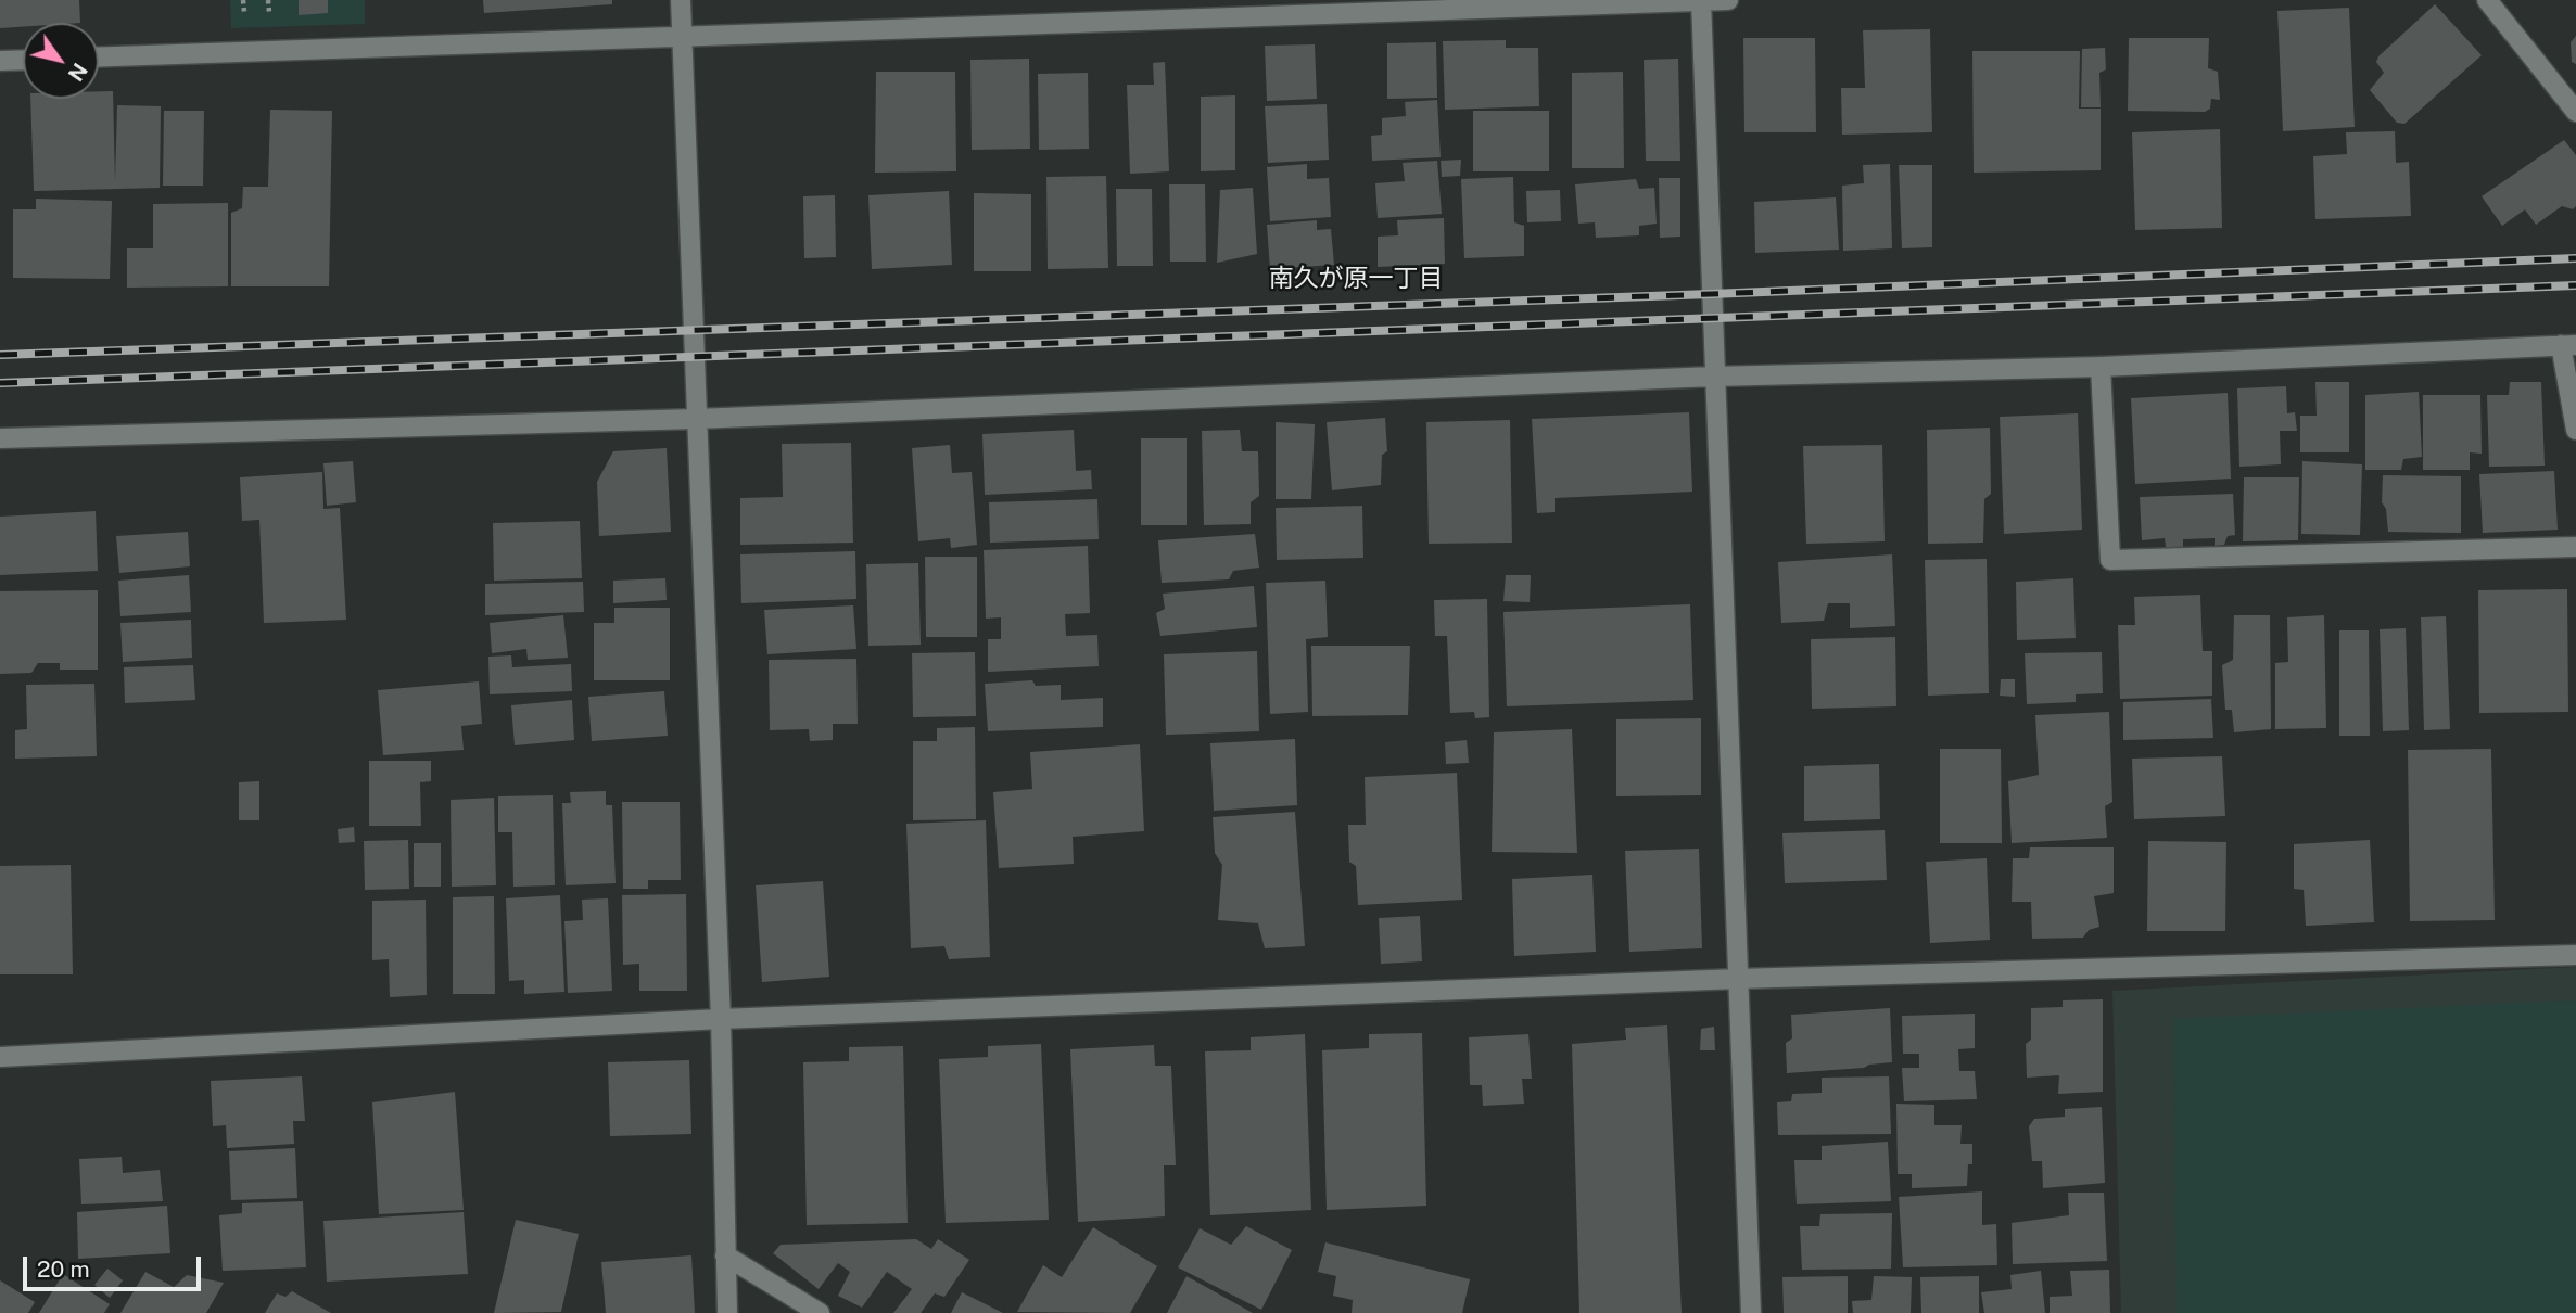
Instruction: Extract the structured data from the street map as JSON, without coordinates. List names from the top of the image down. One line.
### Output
{"districts":["南久が原一丁目"],"scale_bar":"20 m","north":"bottom right"}
